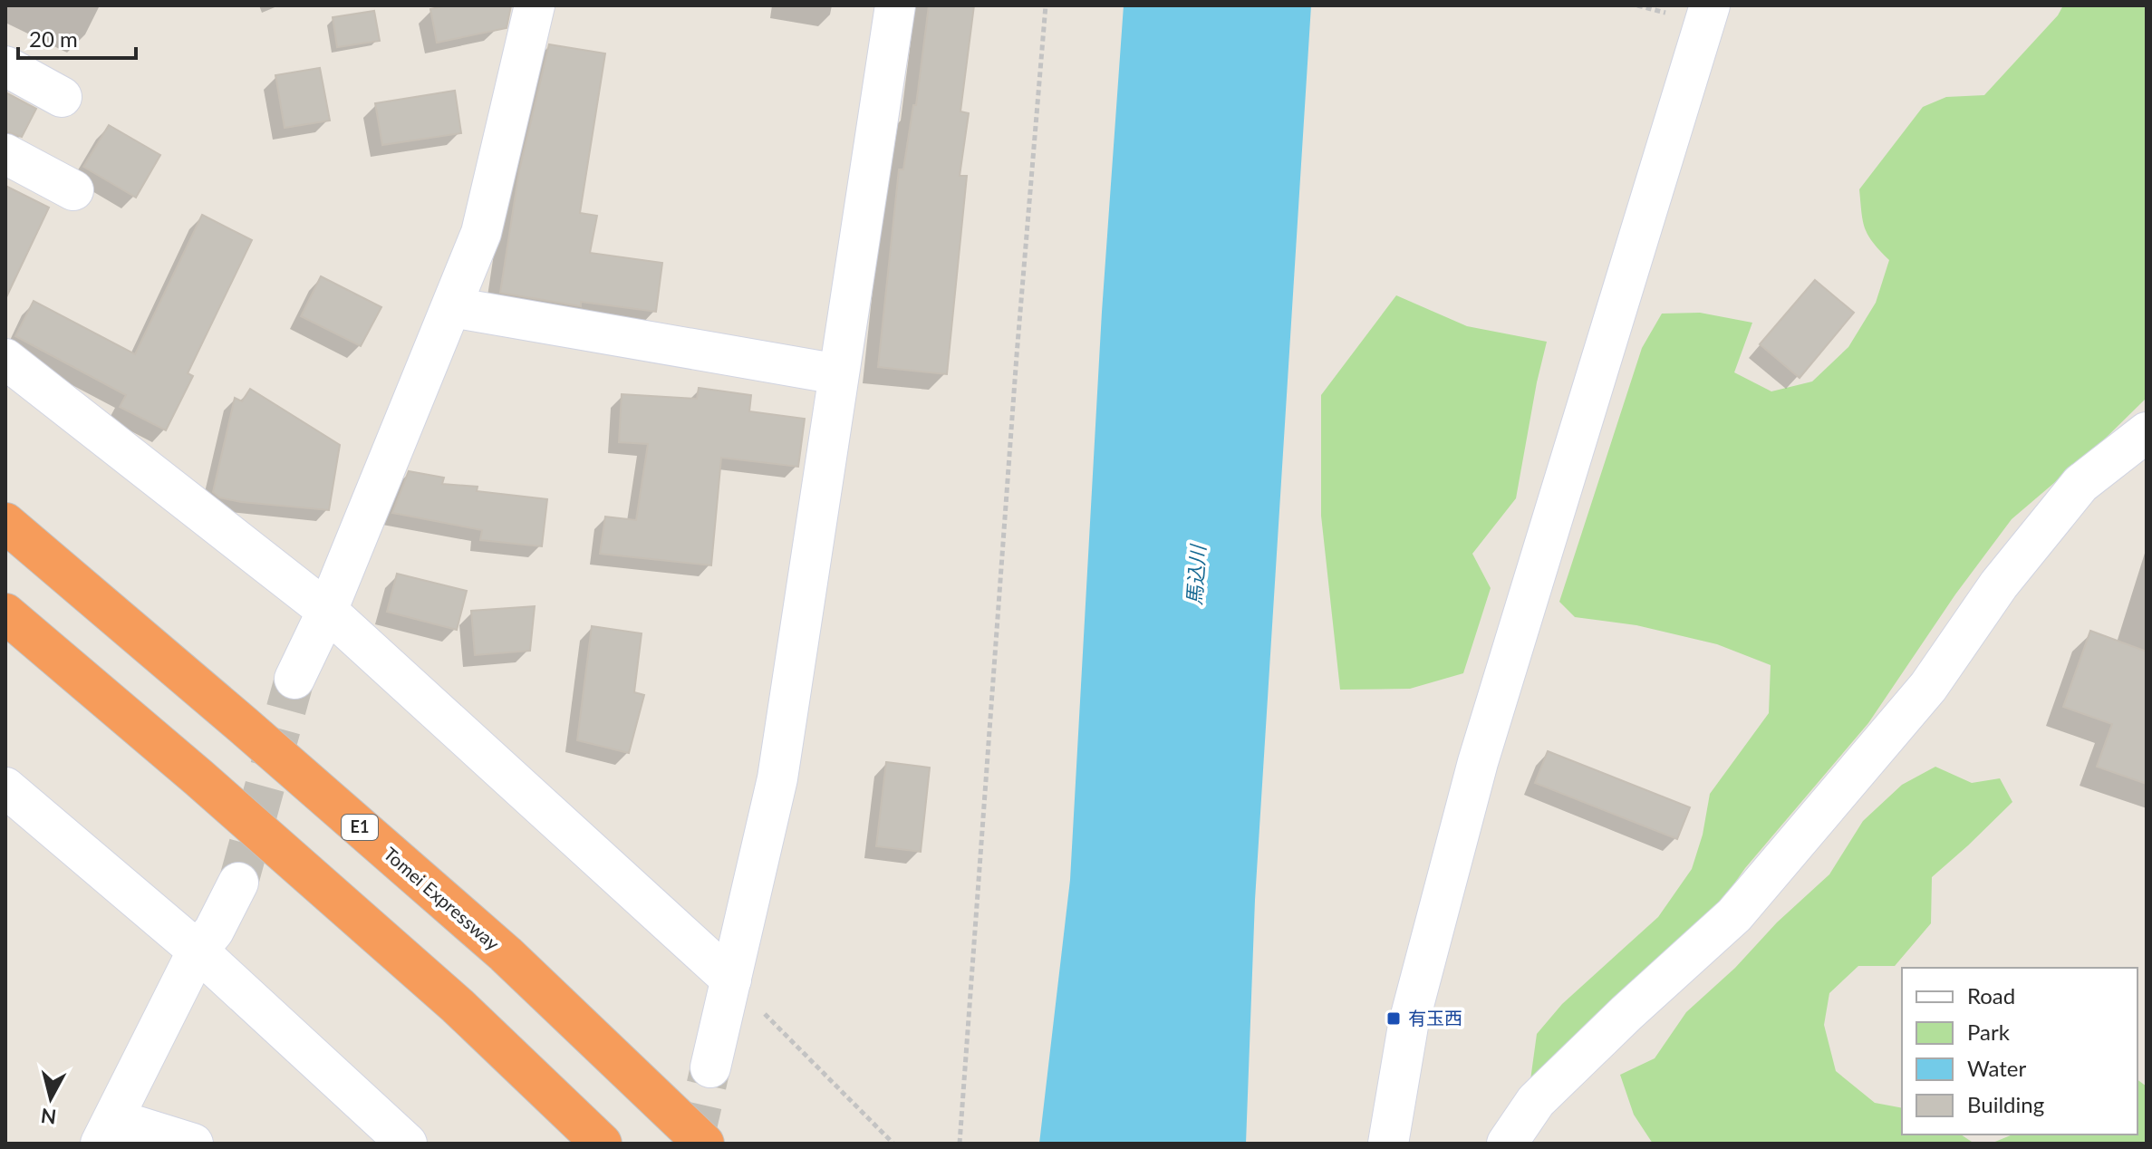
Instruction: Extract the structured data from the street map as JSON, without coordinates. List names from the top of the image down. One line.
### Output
{"streets":{"highway":["E1","Tomei Expressway"]},"water":["馬込川"],"places":{"transit":["有玉西"]},"legend":["Road","Park","Water","Building"],"scale_bar":"20 m","north":"bottom"}
